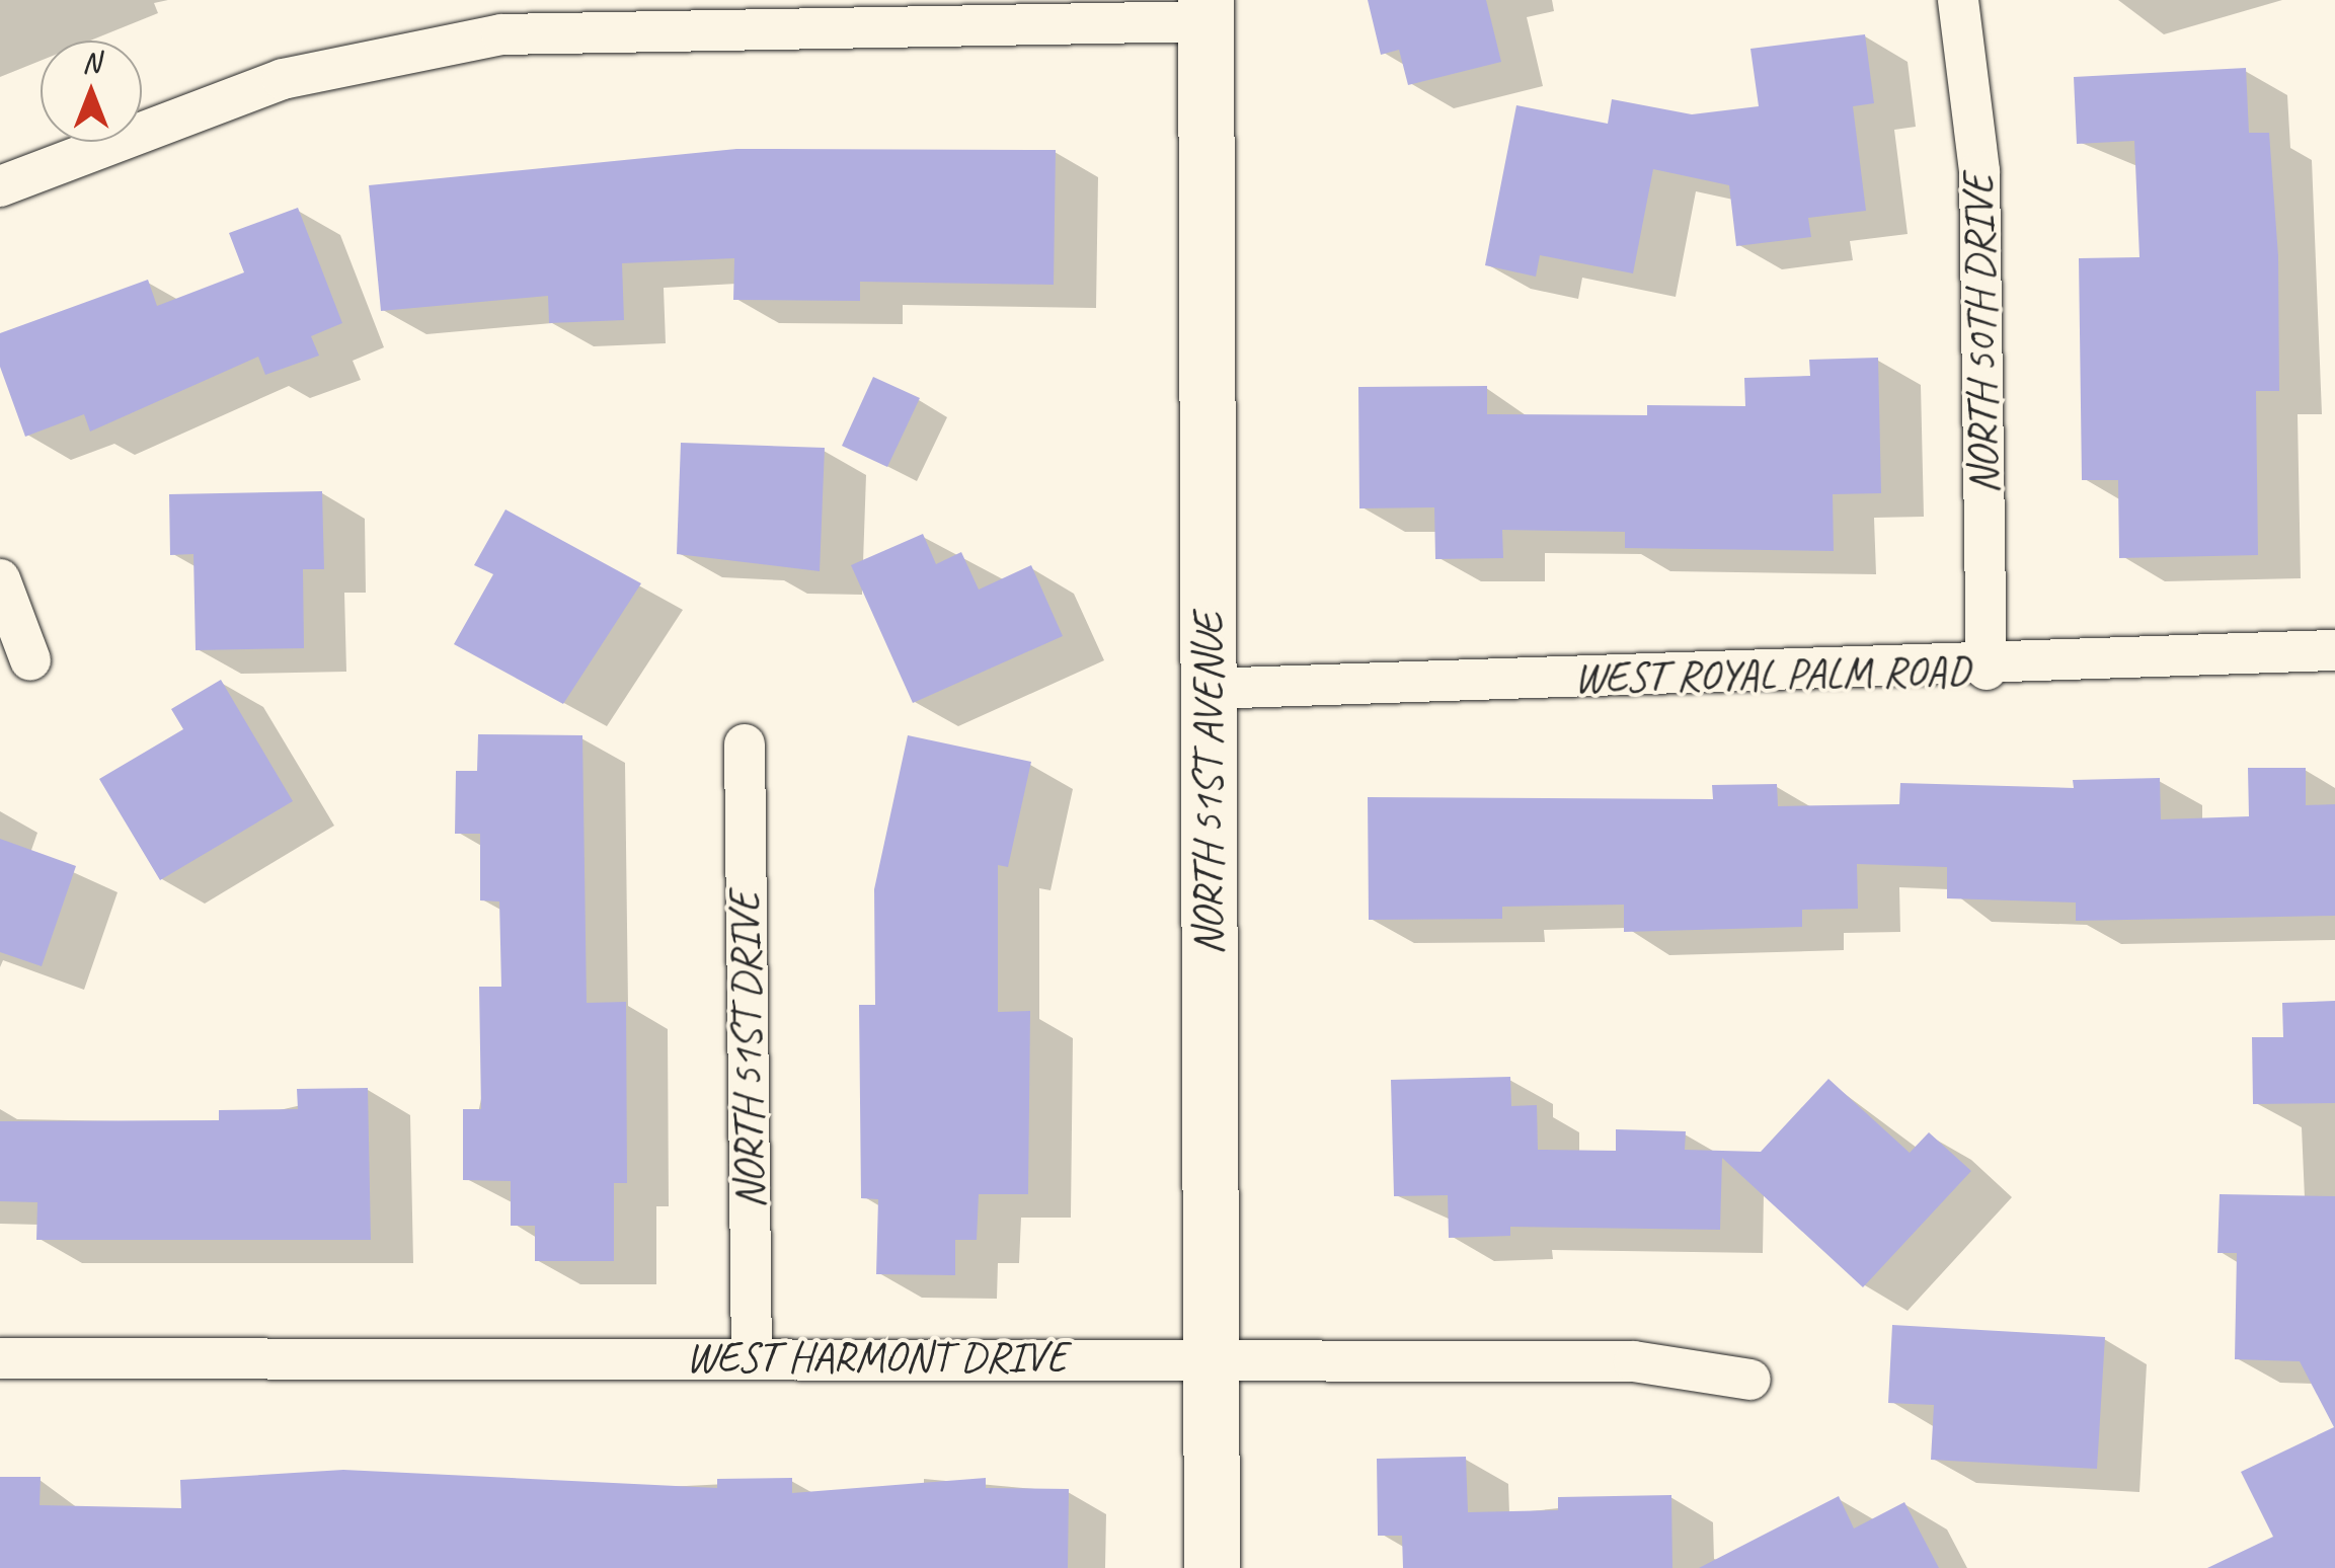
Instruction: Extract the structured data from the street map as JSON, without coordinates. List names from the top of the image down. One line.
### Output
{"streets":{"main road":["NORTH 51ST AVENUE"],"street":["NORTH 50TH DRIVE","WEST ROYAL PALM ROAD","NORTH 51ST DRIVE","WEST HARMONT DRIVE"]},"crossings":[["NORTH 50TH DRIVE","WEST ROYAL PALM ROAD"],["WEST ROYAL PALM ROAD","NORTH 51ST AVENUE"],["NORTH 51ST AVENUE","WEST HARMONT DRIVE"],["NORTH 51ST DRIVE","WEST HARMONT DRIVE"]],"north":"top"}
